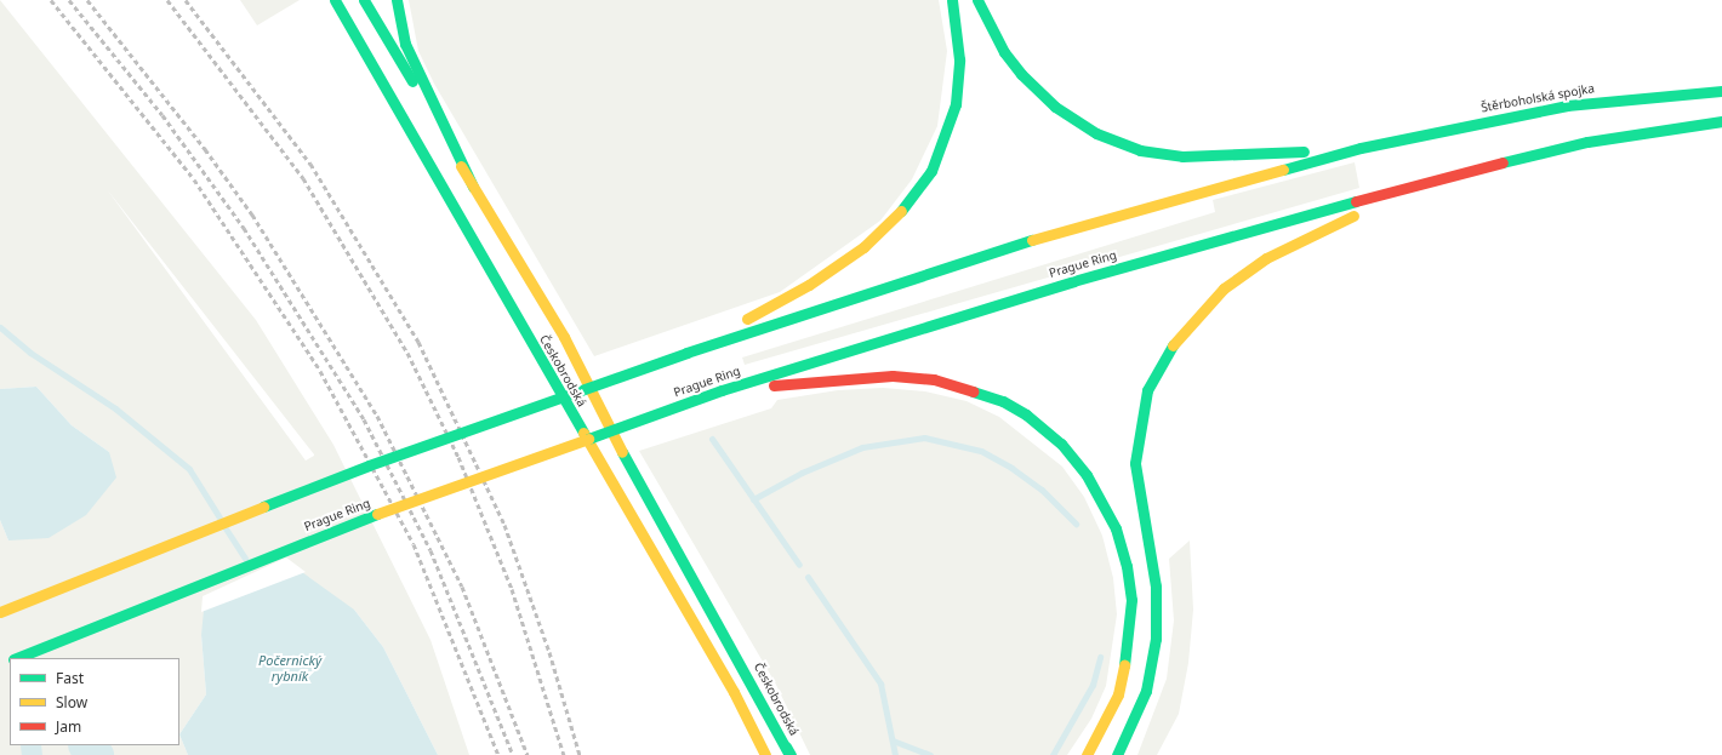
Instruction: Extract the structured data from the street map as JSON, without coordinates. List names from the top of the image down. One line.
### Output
{"streets":{"main road":["Štěrboholská spojka","Prague Ring","Českobrodská"]},"water":["Počernický rybník"],"legend":["Fast","Slow","Jam"]}
